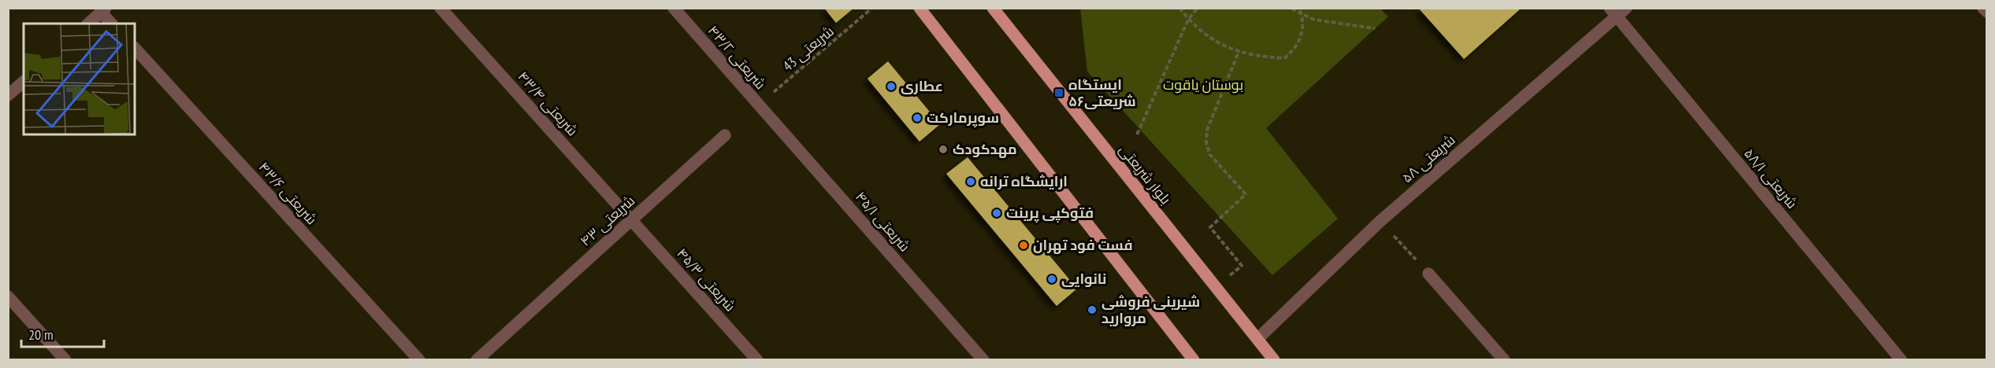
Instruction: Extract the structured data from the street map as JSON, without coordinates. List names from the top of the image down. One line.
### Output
{"streets":{"main road":["بلوار شریعتی"],"street":["شریعتی ۴۳/۲","شریعتی ۴۳/۴","شریعتی ۵۸","شریعتی ۵۸/۱","شریعتی ۴۳/۶","شریعتی ۴۳","شریعتی ۴۵/۱","شریعتی ۴۵/۳"],"path":["شریعتی 43"]},"crossings":[["شریعتی 43","شریعتی ۴۳/۲"],["شریعتی 43","شریعتی ۴۵/۱"],["شریعتی ۴۳/۲","شریعتی ۴۵/۱"],["شریعتی ۴۳/۴","شریعتی ۴۳"],["شریعتی ۴۳/۴","شریعتی ۴۵/۳"],["شریعتی ۵۸","بلوار شریعتی"],["شریعتی ۵۸","شریعتی ۵۸/۱"],["شریعتی ۴۳","شریعتی ۴۵/۳"]],"parks":["بوستان یاقوت"],"places":{"other":["عطاری","سوپرمارکت","مهدکودک","ارایشگاه ترانه","فتوکپی پرینت","فست فود تهران","نانوایی","شیرینی فروشی مروارید"],"transit":["ایستگاه شریعتی۵۶"]},"scale_bar":"20 m"}
